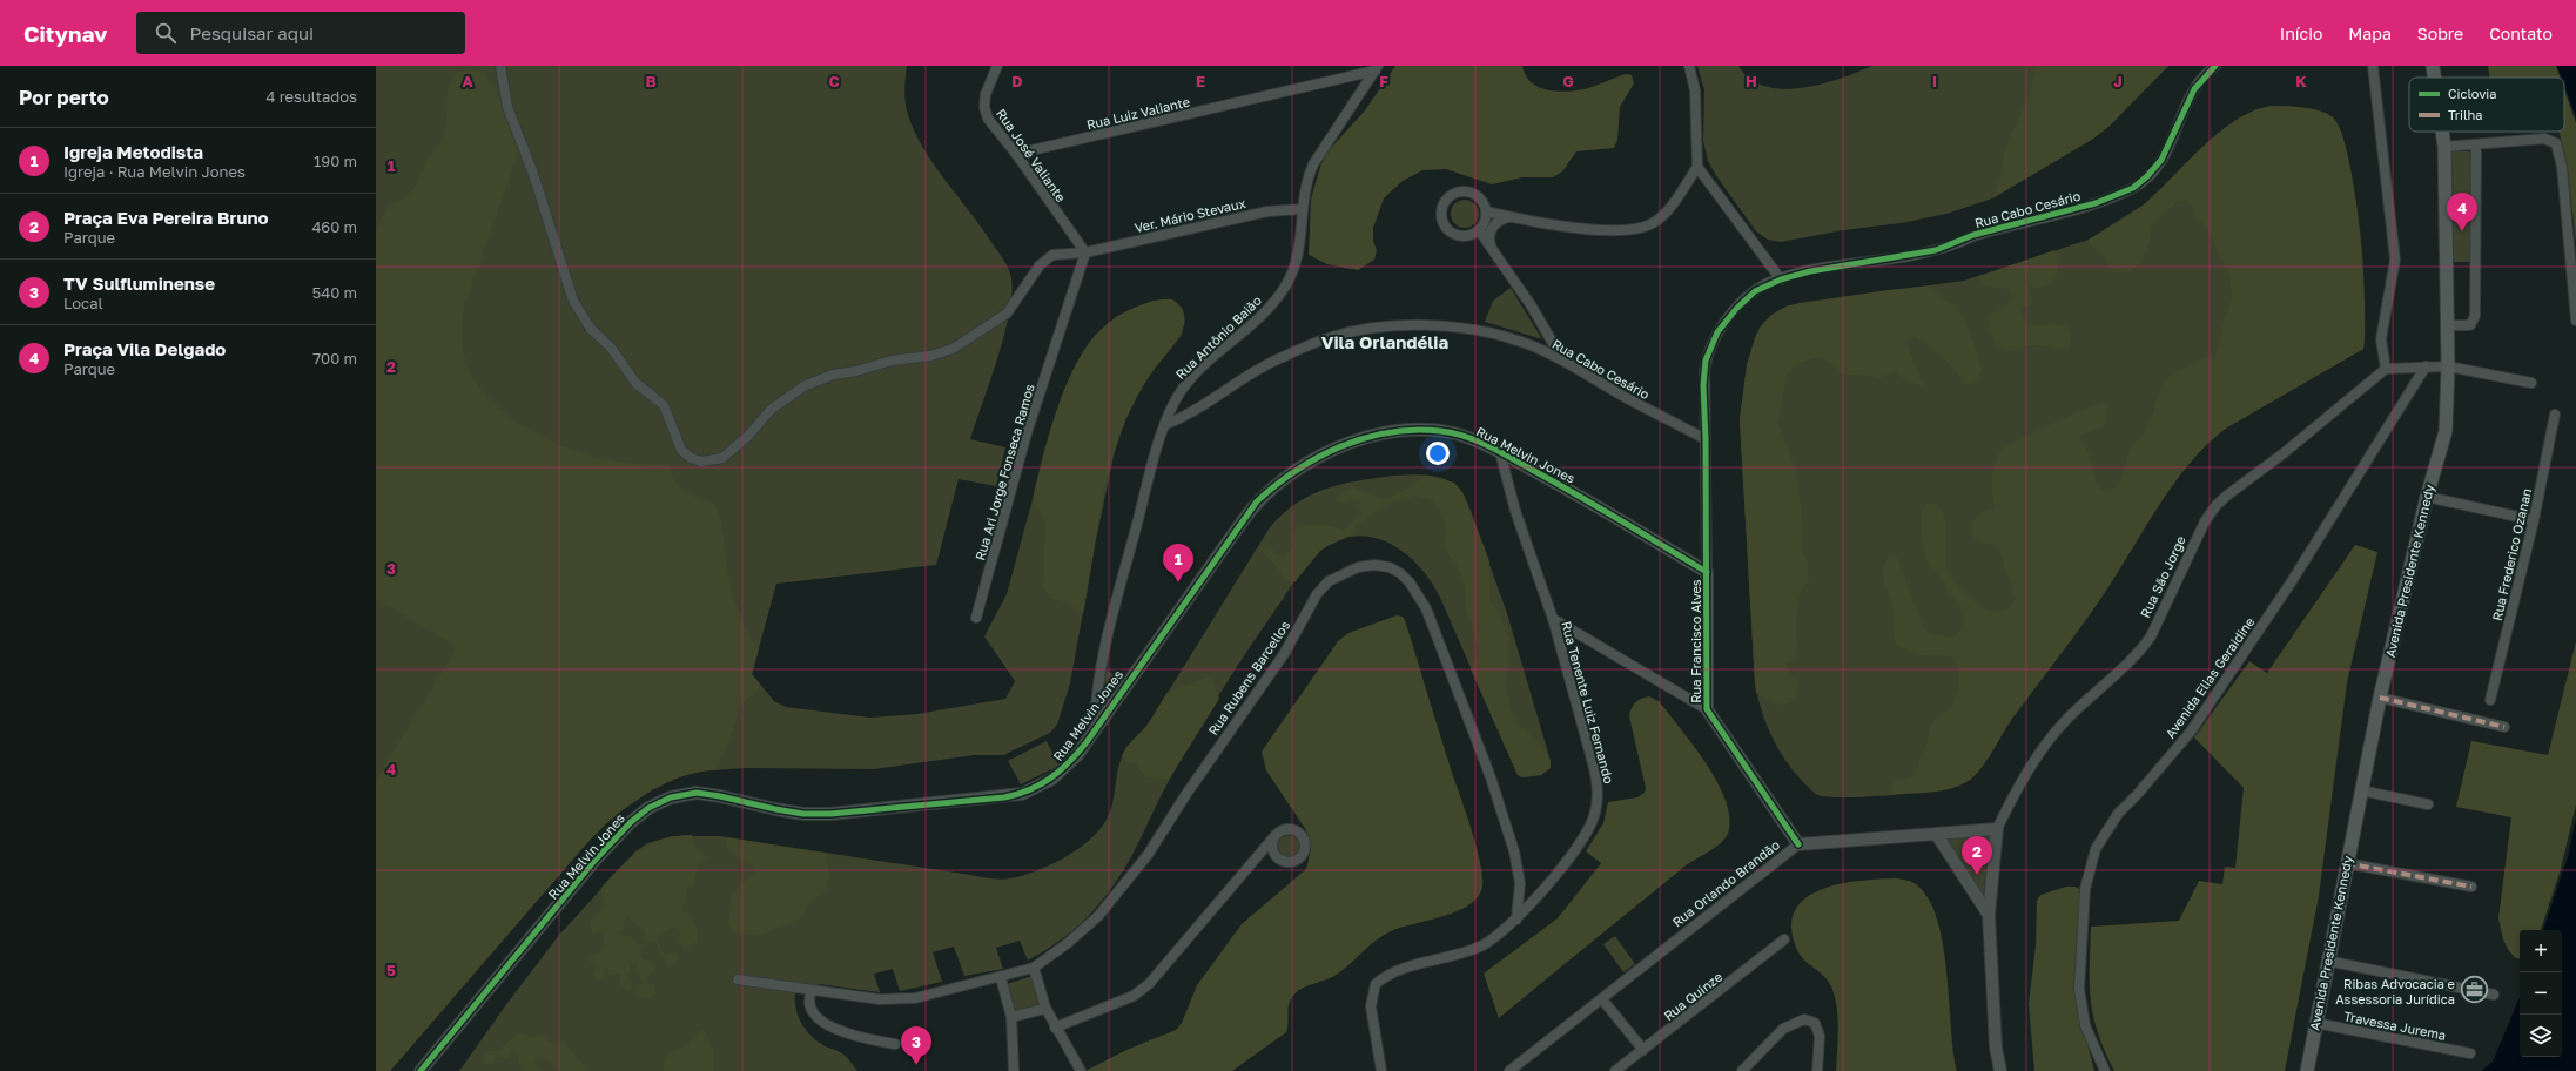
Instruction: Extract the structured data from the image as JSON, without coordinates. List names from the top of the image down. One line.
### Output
{"streets":{"main road":["Avenida Presidente Kennedy"],"street":["Rua Luiz Valiante","Rua José Valiante","Rua Cabo Cesário","Ver. Mário Stevaux","Rua Antônio Baião","Rua Melvin Jones","Rua Ari Jorge Fonseca Ramos","Rua Frederico Ozanan","Rua São Jorge","Rua Francisco Alves","Rua Rubens Barcellos","Avenida Elias Geraidine","Rua Tenente Luiz Fernando","Rua Orlando Brandão","Rua Quinze","Travessa Jurema"]},"crossings":[["Rua Luiz Valiante","Rua José Valiante"],["Rua Luiz Valiante","Rua Antônio Baião"],["Rua José Valiante","Ver. Mário Stevaux"],["Rua José Valiante","Rua Ari Jorge Fonseca Ramos"],["Rua Cabo Cesário","Rua Antônio Baião"],["Rua Cabo Cesário","Rua Francisco Alves"],["Ver. Mário Stevaux","Rua Antônio Baião"],["Ver. Mário Stevaux","Rua Ari Jorge Fonseca Ramos"],["Rua Antônio Baião","Rua Melvin Jones"],["Rua Melvin Jones","Rua Francisco Alves"],["Rua Melvin Jones","Rua Tenente Luiz Fernando"],["Avenida Presidente Kennedy","Travessa Jurema"],["Rua Francisco Alves","Rua Orlando Brandão"],["Rua Rubens Barcellos","Rua Tenente Luiz Fernando"]],"districts":["Vila Orlandélia"],"places":{"office":["Ribas Advocacia e Assessoria Jurídica"]},"legend":["Ciclovia","Trilha"],"page":{"header":"Citynav","search":"Pesquisar aqui","nav":["Início","Mapa","Sobre","Contato"],"heading":["Por perto","4 resultados"],"list":[{"mark":"1","name":"Igreja Metodista","note":"Igreja · Rua Melvin Jones","value":"190 m"},{"mark":"2","name":"Praça Eva Pereira Bruno","note":"Parque","value":"460 m"},{"mark":"3","name":"TV Sulfluminense","note":"Local","value":"540 m"},{"mark":"4","name":"Praça Vila Delgado","note":"Parque","value":"700 m"}],"pins":["4","1","2","3"],"map_buttons":["+","−"]},"grid":{"columns":["A","B","C","D","E","F","G","H","I","J","K"],"rows":["1","2","3","4","5"]}}
